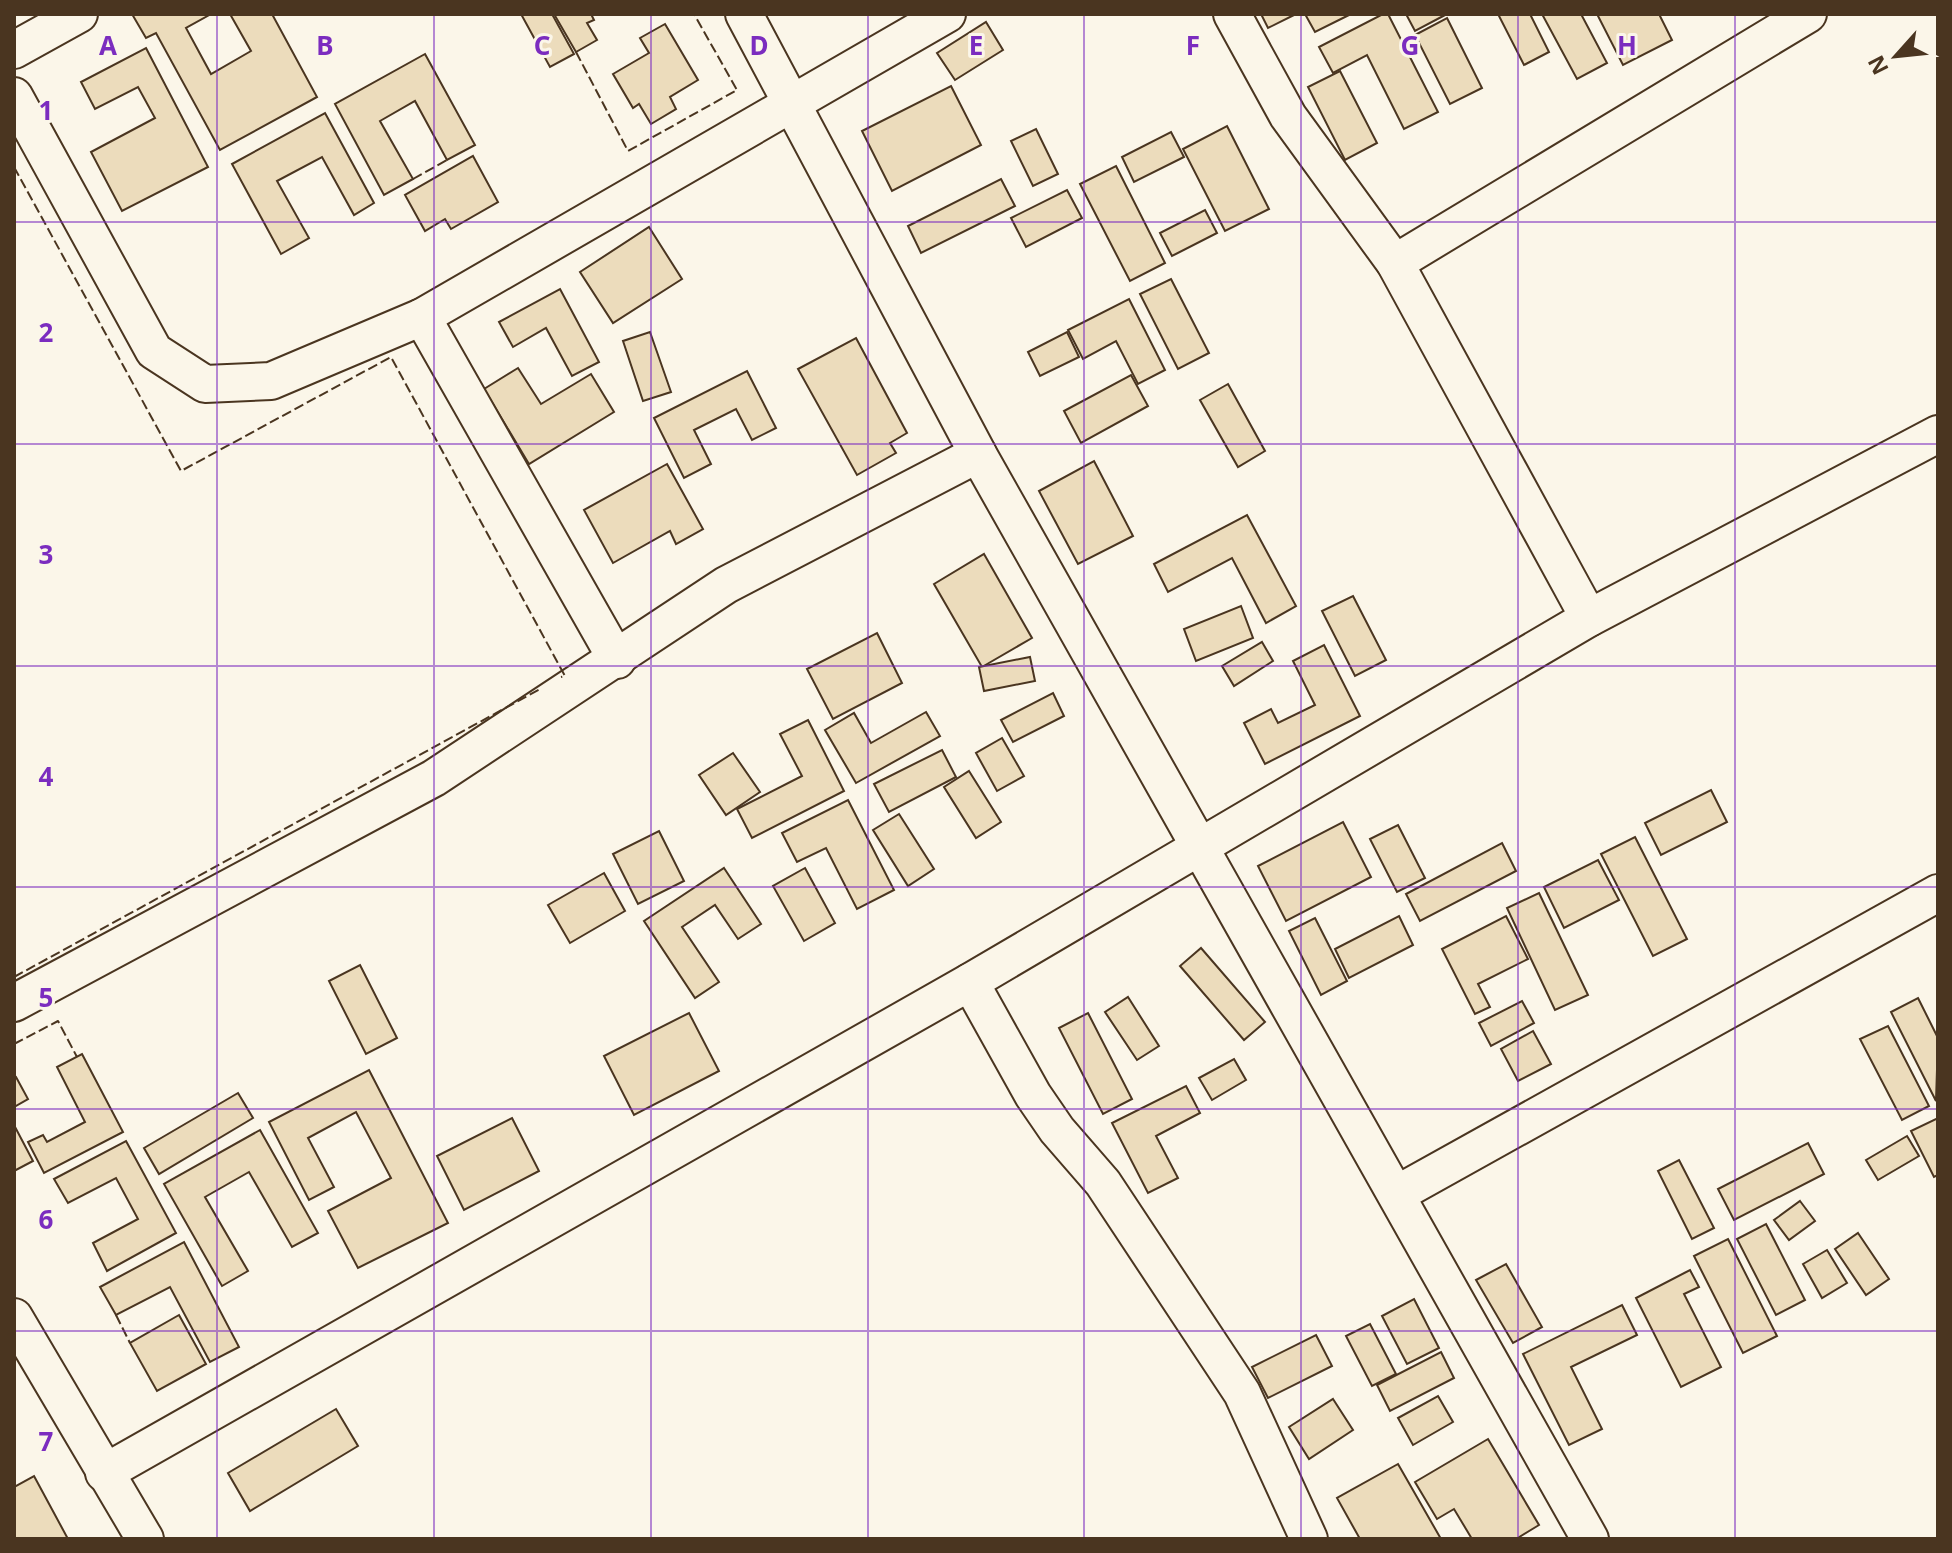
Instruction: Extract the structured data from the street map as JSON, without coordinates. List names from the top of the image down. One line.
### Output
{"north":"bottom left","grid":{"columns":["A","B","C","D","E","F","G","H"],"rows":["1","2","3","4","5","6","7"]}}
